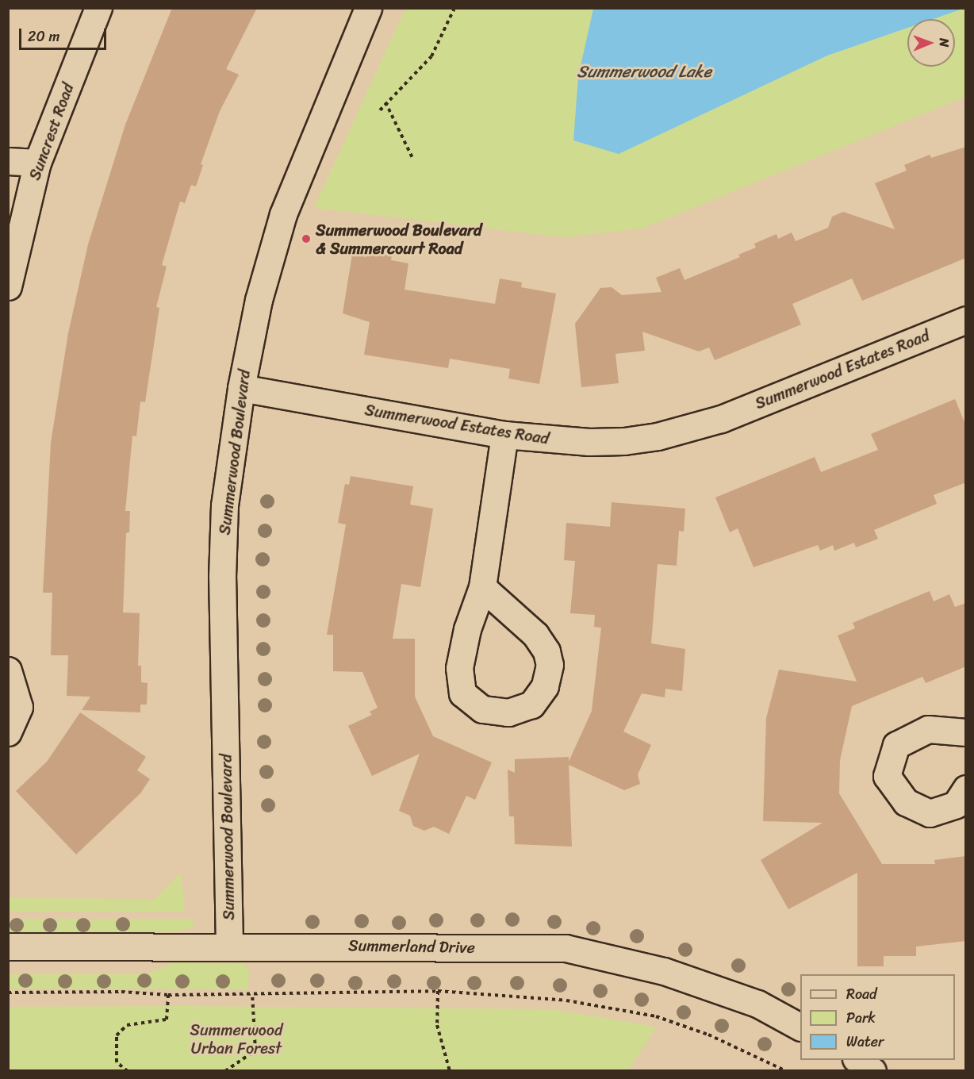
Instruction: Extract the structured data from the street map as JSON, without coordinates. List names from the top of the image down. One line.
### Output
{"streets":{"street":["Suncrest Road","Summerwood Estates Road","Summerwood Boulevard","Summerland Drive"]},"crossings":[["Summerwood Estates Road","Summerwood Boulevard"],["Summerwood Boulevard","Summerland Drive"]],"water":["Summerwood Lake"],"parks":["Summerwood Urban Forest"],"places":["Summerwood Boulevard & Summercourt Road"],"legend":["Road","Park","Water"],"scale_bar":"20 m","north":"right"}
